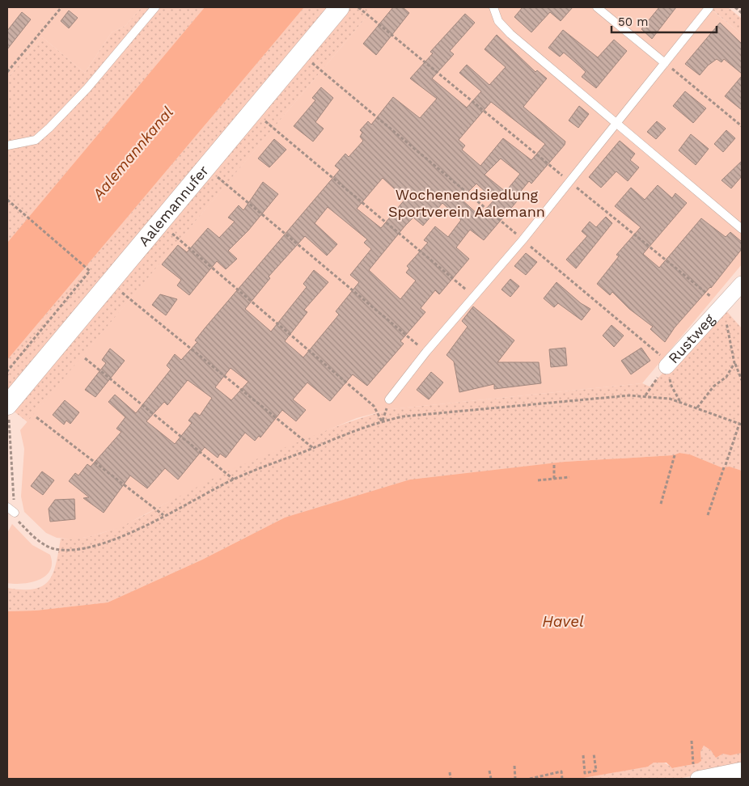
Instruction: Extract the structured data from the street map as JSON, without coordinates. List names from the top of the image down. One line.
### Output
{"streets":{"street":["Aalemannufer","Rustweg"]},"water":["Aalemannkanal","Havel"],"parks":["Wochenendsiedlung Sportverein Aalemann"],"scale_bar":"50 m"}
